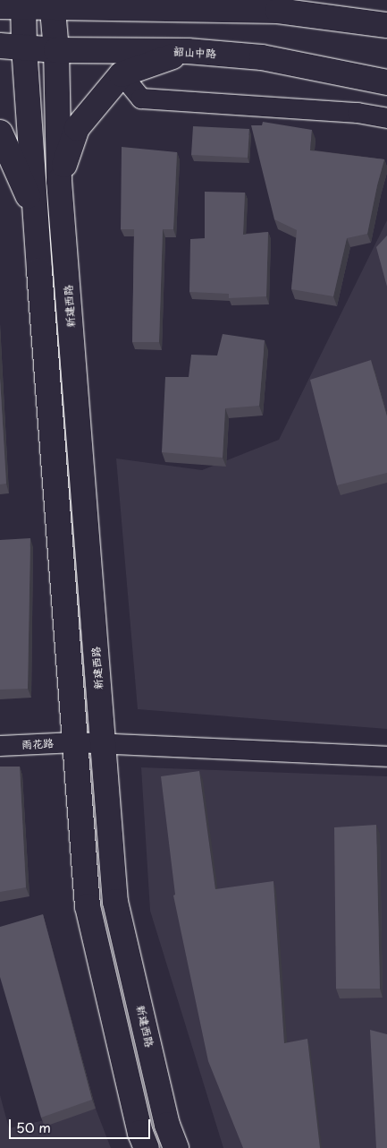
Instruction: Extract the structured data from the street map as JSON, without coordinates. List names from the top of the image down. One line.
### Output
{"streets":{"main road":["韶山中路","新建西路"],"street":["雨花路"]},"crossings":[["韶山中路","新建西路"],["新建西路","雨花路"]],"scale_bar":"50 m"}
